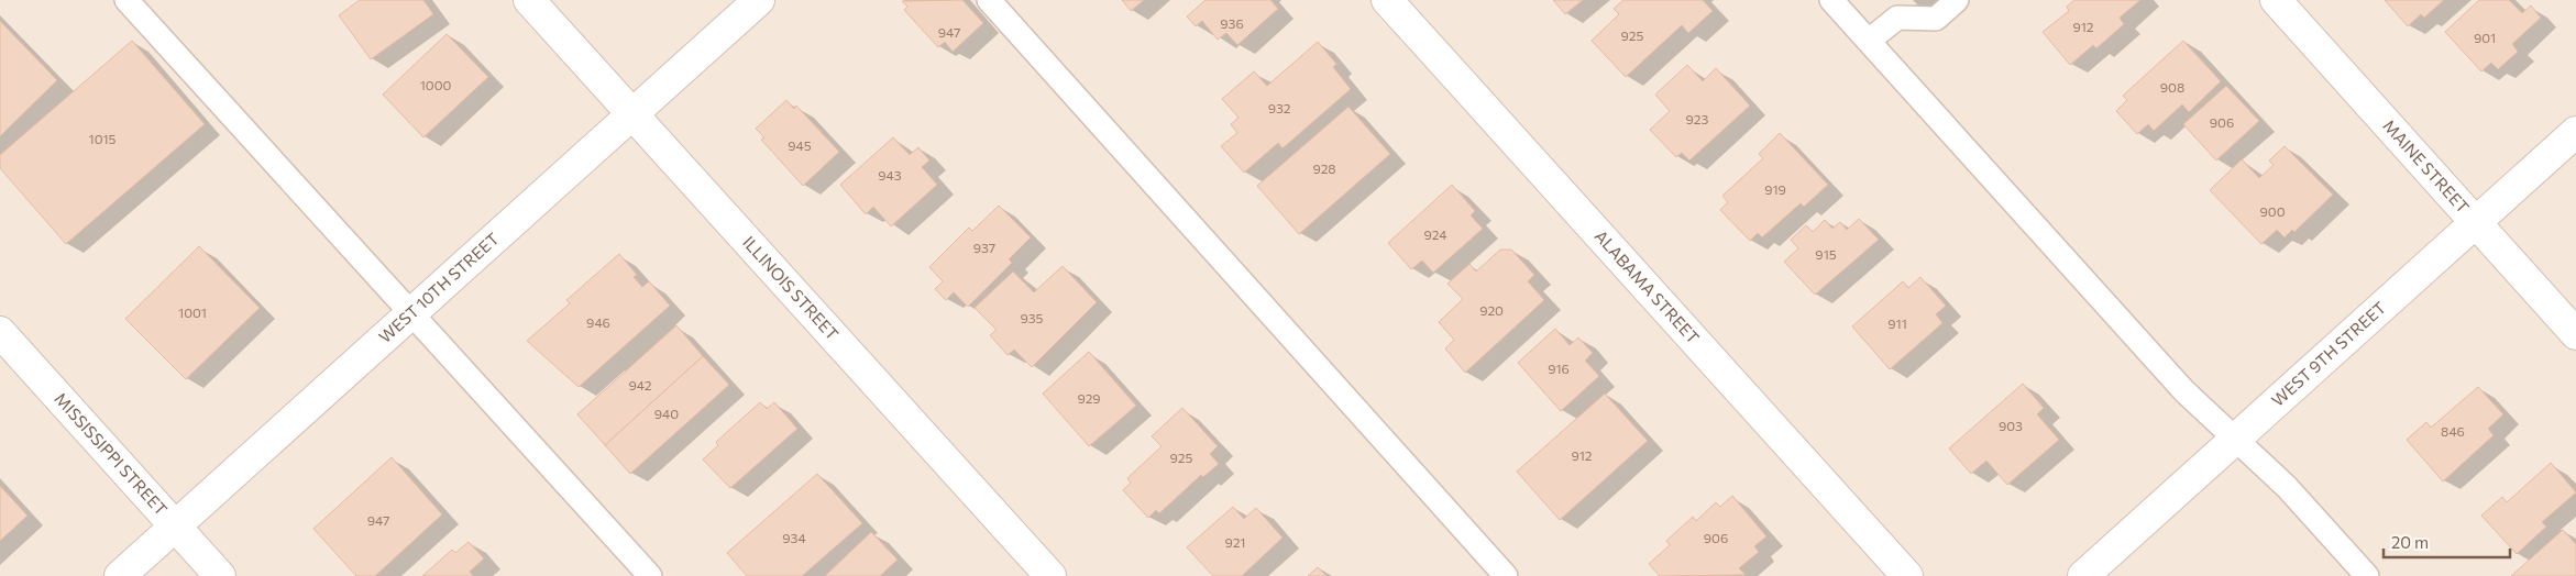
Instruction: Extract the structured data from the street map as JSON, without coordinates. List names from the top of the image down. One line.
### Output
{"streets":{"street":["MAINE STREET","WEST 10TH STREET","ILLINOIS STREET","ALABAMA STREET","WEST 9TH STREET","MISSISSIPPI STREET"]},"crossings":[["MAINE STREET","WEST 9TH STREET"],["WEST 10TH STREET","ILLINOIS STREET"],["WEST 10TH STREET","MISSISSIPPI STREET"]],"house_numbers":["936","912","947","925","901","1000","908","932","923","906","1015","945","928","943","919","900","924","937","915","920","1001","935","946","911","916","942","929","940","903","846","912","925","947","934","906","921"],"scale_bar":"20 m"}
